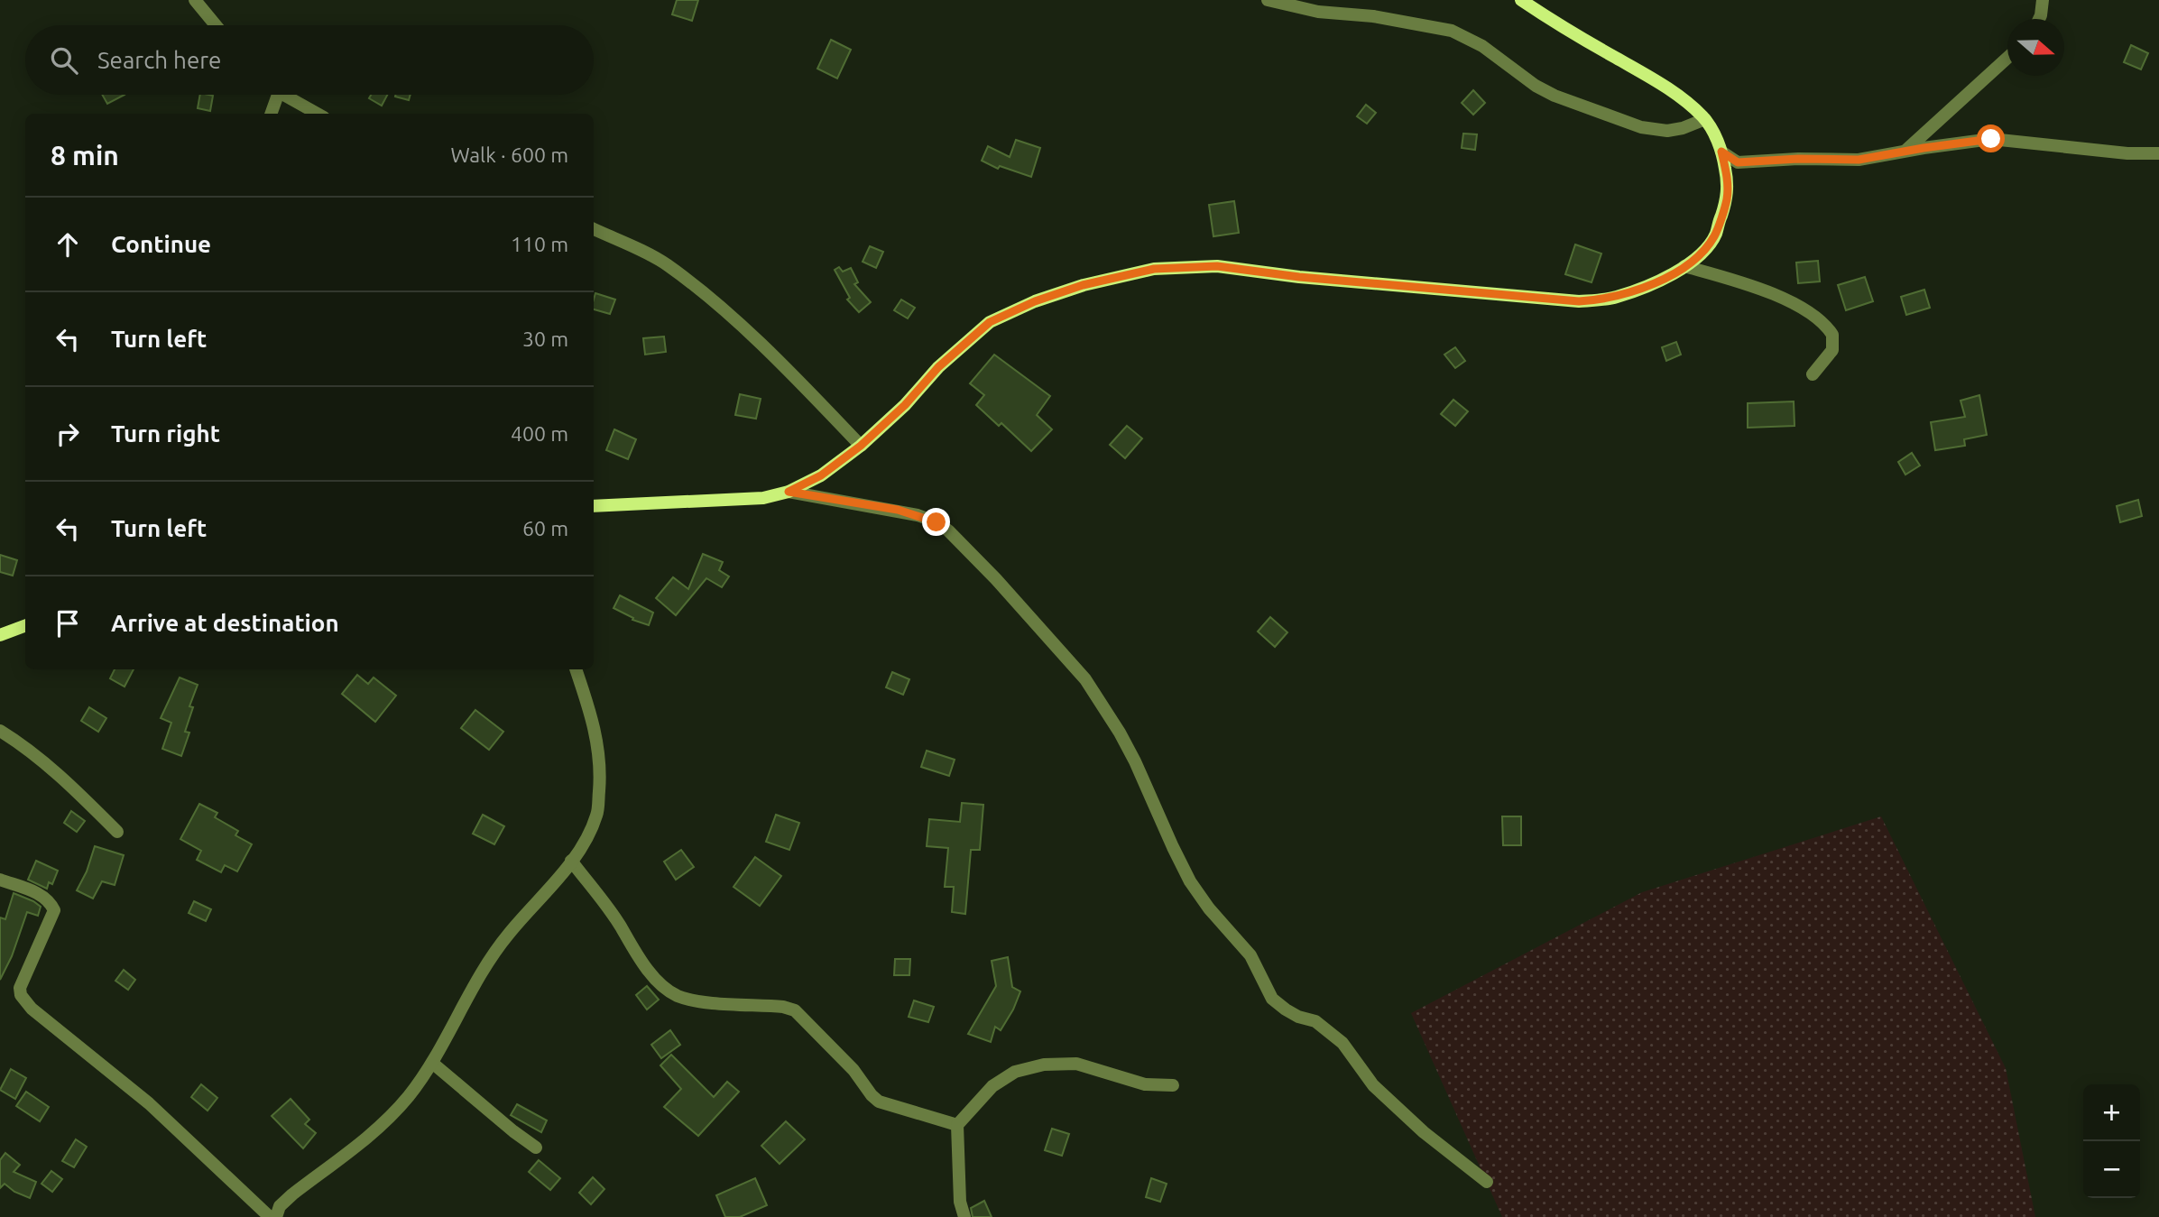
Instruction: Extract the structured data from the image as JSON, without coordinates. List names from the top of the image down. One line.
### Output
{"north":"right","page":{"search":"Search here","heading":["8 min","Walk · 600 m"],"list":[["Continue","110 m"],["Turn left","30 m"],["Turn right","400 m"],["Turn left","60 m"],"Arrive at destination"],"map_buttons":["+","−"]}}
